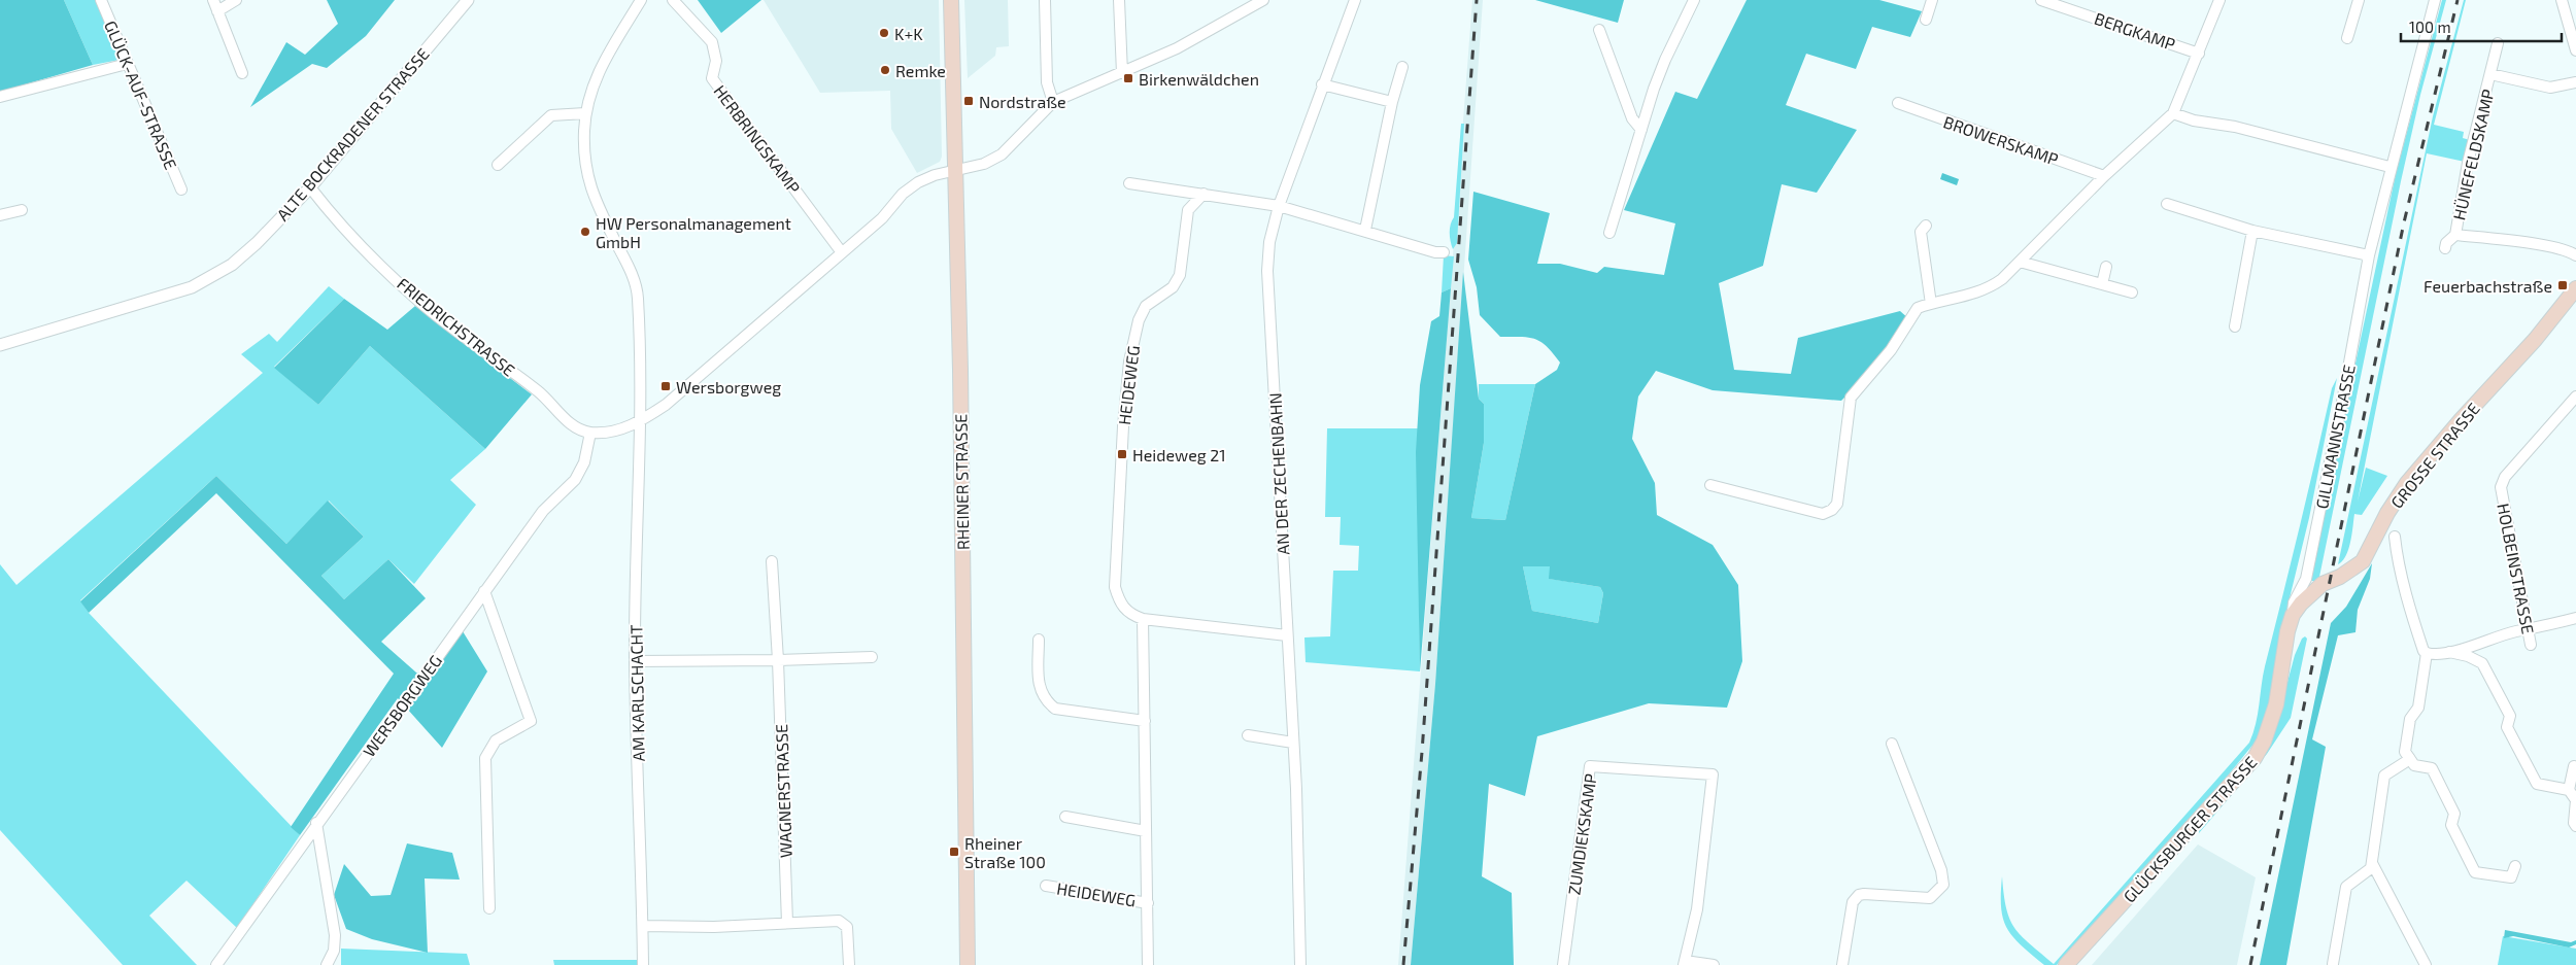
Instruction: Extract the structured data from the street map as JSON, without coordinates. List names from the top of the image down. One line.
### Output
{"streets":{"main road":["GROSSE STRASSE","RHEINER STRASSE","GLÜCKSBURGER STRASSE"],"street":["BERGKAMP","GLÜCK-AUF-STRASSE","ALTE BOCKRADENER STRASSE","HERBRINGSKAMP","BROWERSKAMP","HÜNEFELDSKAMP","FRIEDRICHSTRASSE","HEIDEWEG","GILLMANNSTRASSE","AN DER ZECHENBAHN","HOLBEINSTRASSE","AM KARLSCHACHT","WERSBORGWEG","WAGNERSTRASSE","ZUMDIEKSKAMP"]},"crossings":[["ALTE BOCKRADENER STRASSE","FRIEDRICHSTRASSE"],["FRIEDRICHSTRASSE","WERSBORGWEG"],["HEIDEWEG","AN DER ZECHENBAHN"],["GILLMANNSTRASSE","GROSSE STRASSE"],["GILLMANNSTRASSE","GLÜCKSBURGER STRASSE"],["GROSSE STRASSE","GLÜCKSBURGER STRASSE"]],"places":{"other":["K+K","Remke","HW Personalmanagement GmbH"],"transit":["Birkenwäldchen","Nordstraße","Feuerbachstraße","Wersborgweg","Heideweg 21","Rheiner Straße 100"]},"scale_bar":"100 m"}
